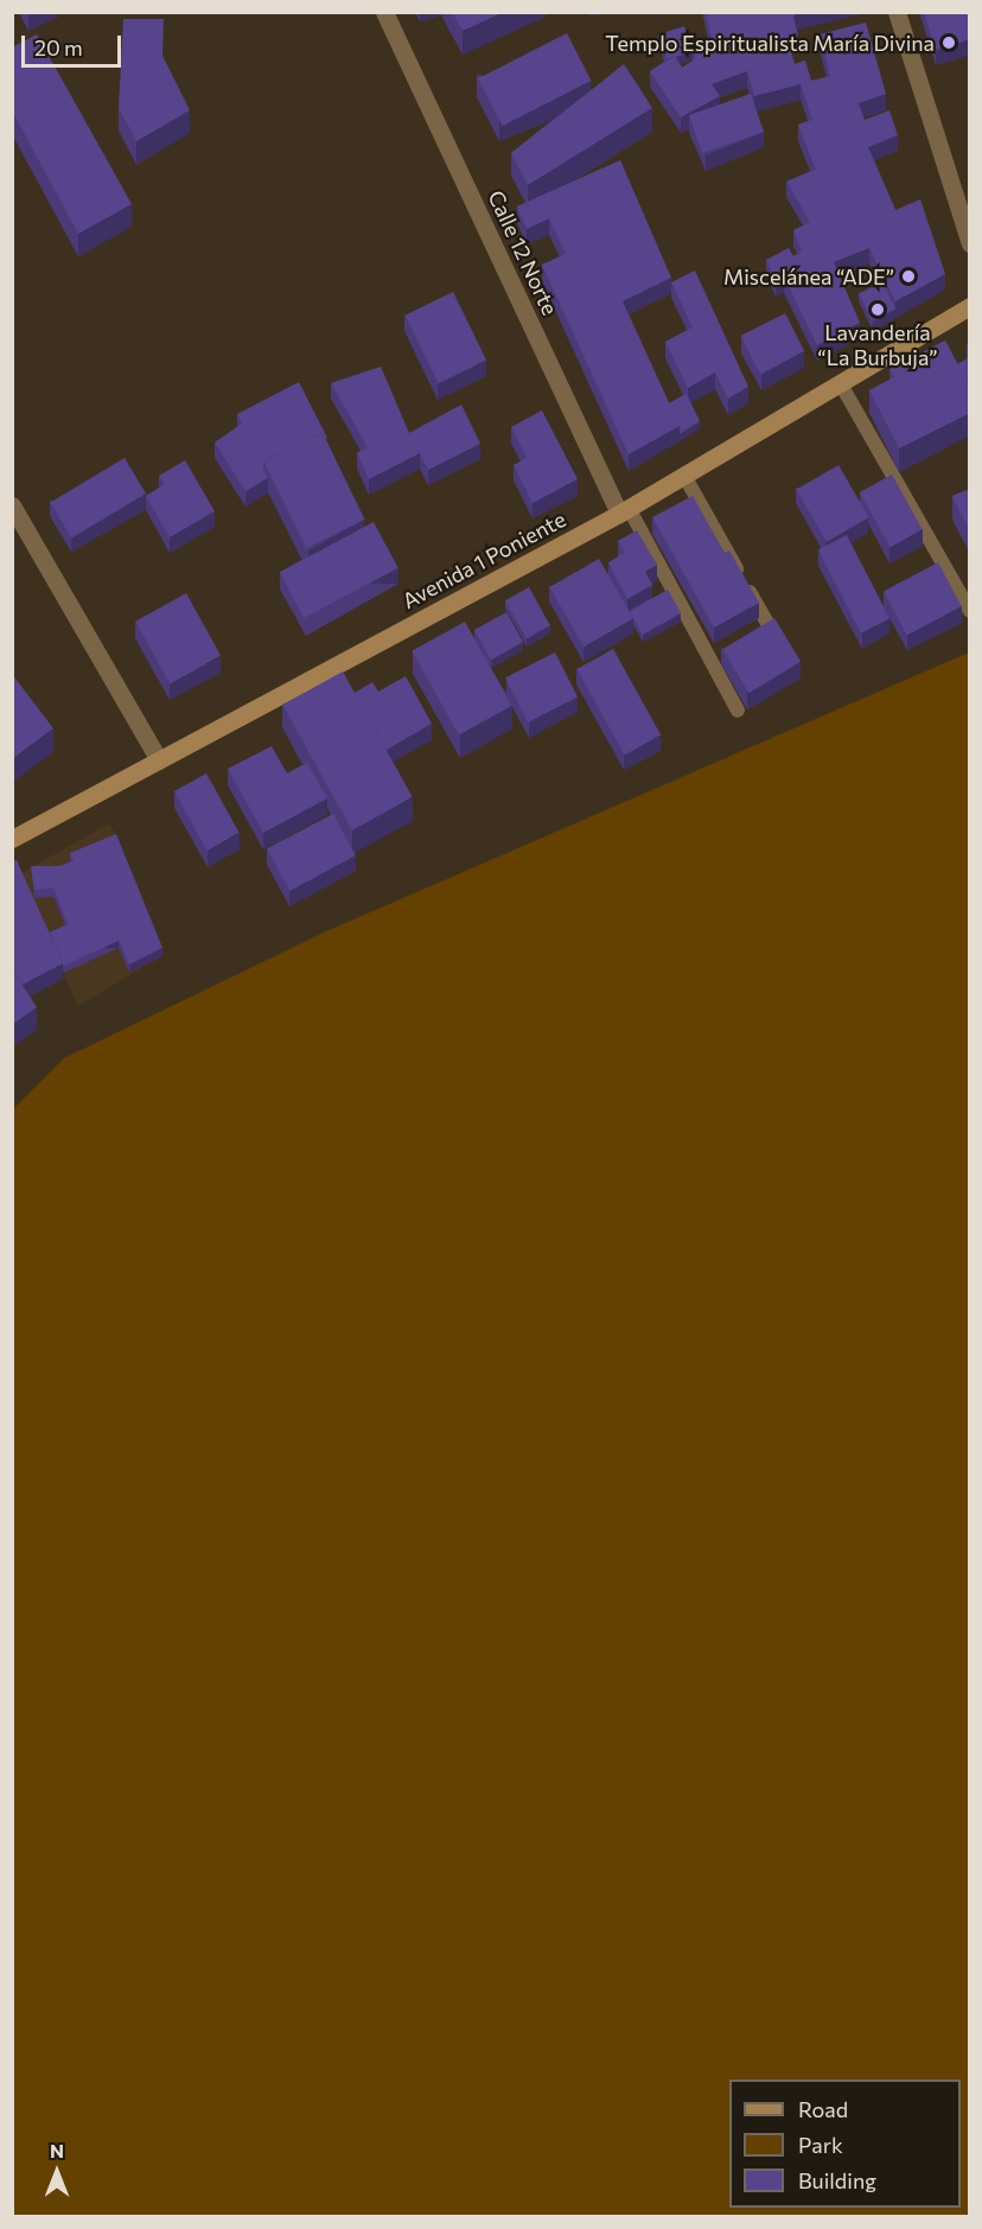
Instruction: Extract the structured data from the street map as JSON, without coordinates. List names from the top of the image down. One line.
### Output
{"streets":{"street":["Calle 12 Norte","Avenida 1 Poniente"]},"crossings":[["Calle 12 Norte","Avenida 1 Poniente"]],"places":["Templo Espiritualista María Divina","Miscelánea “ADE”","Lavandería “La Burbuja”"],"legend":["Road","Park","Building"],"scale_bar":"20 m","north":"top"}
